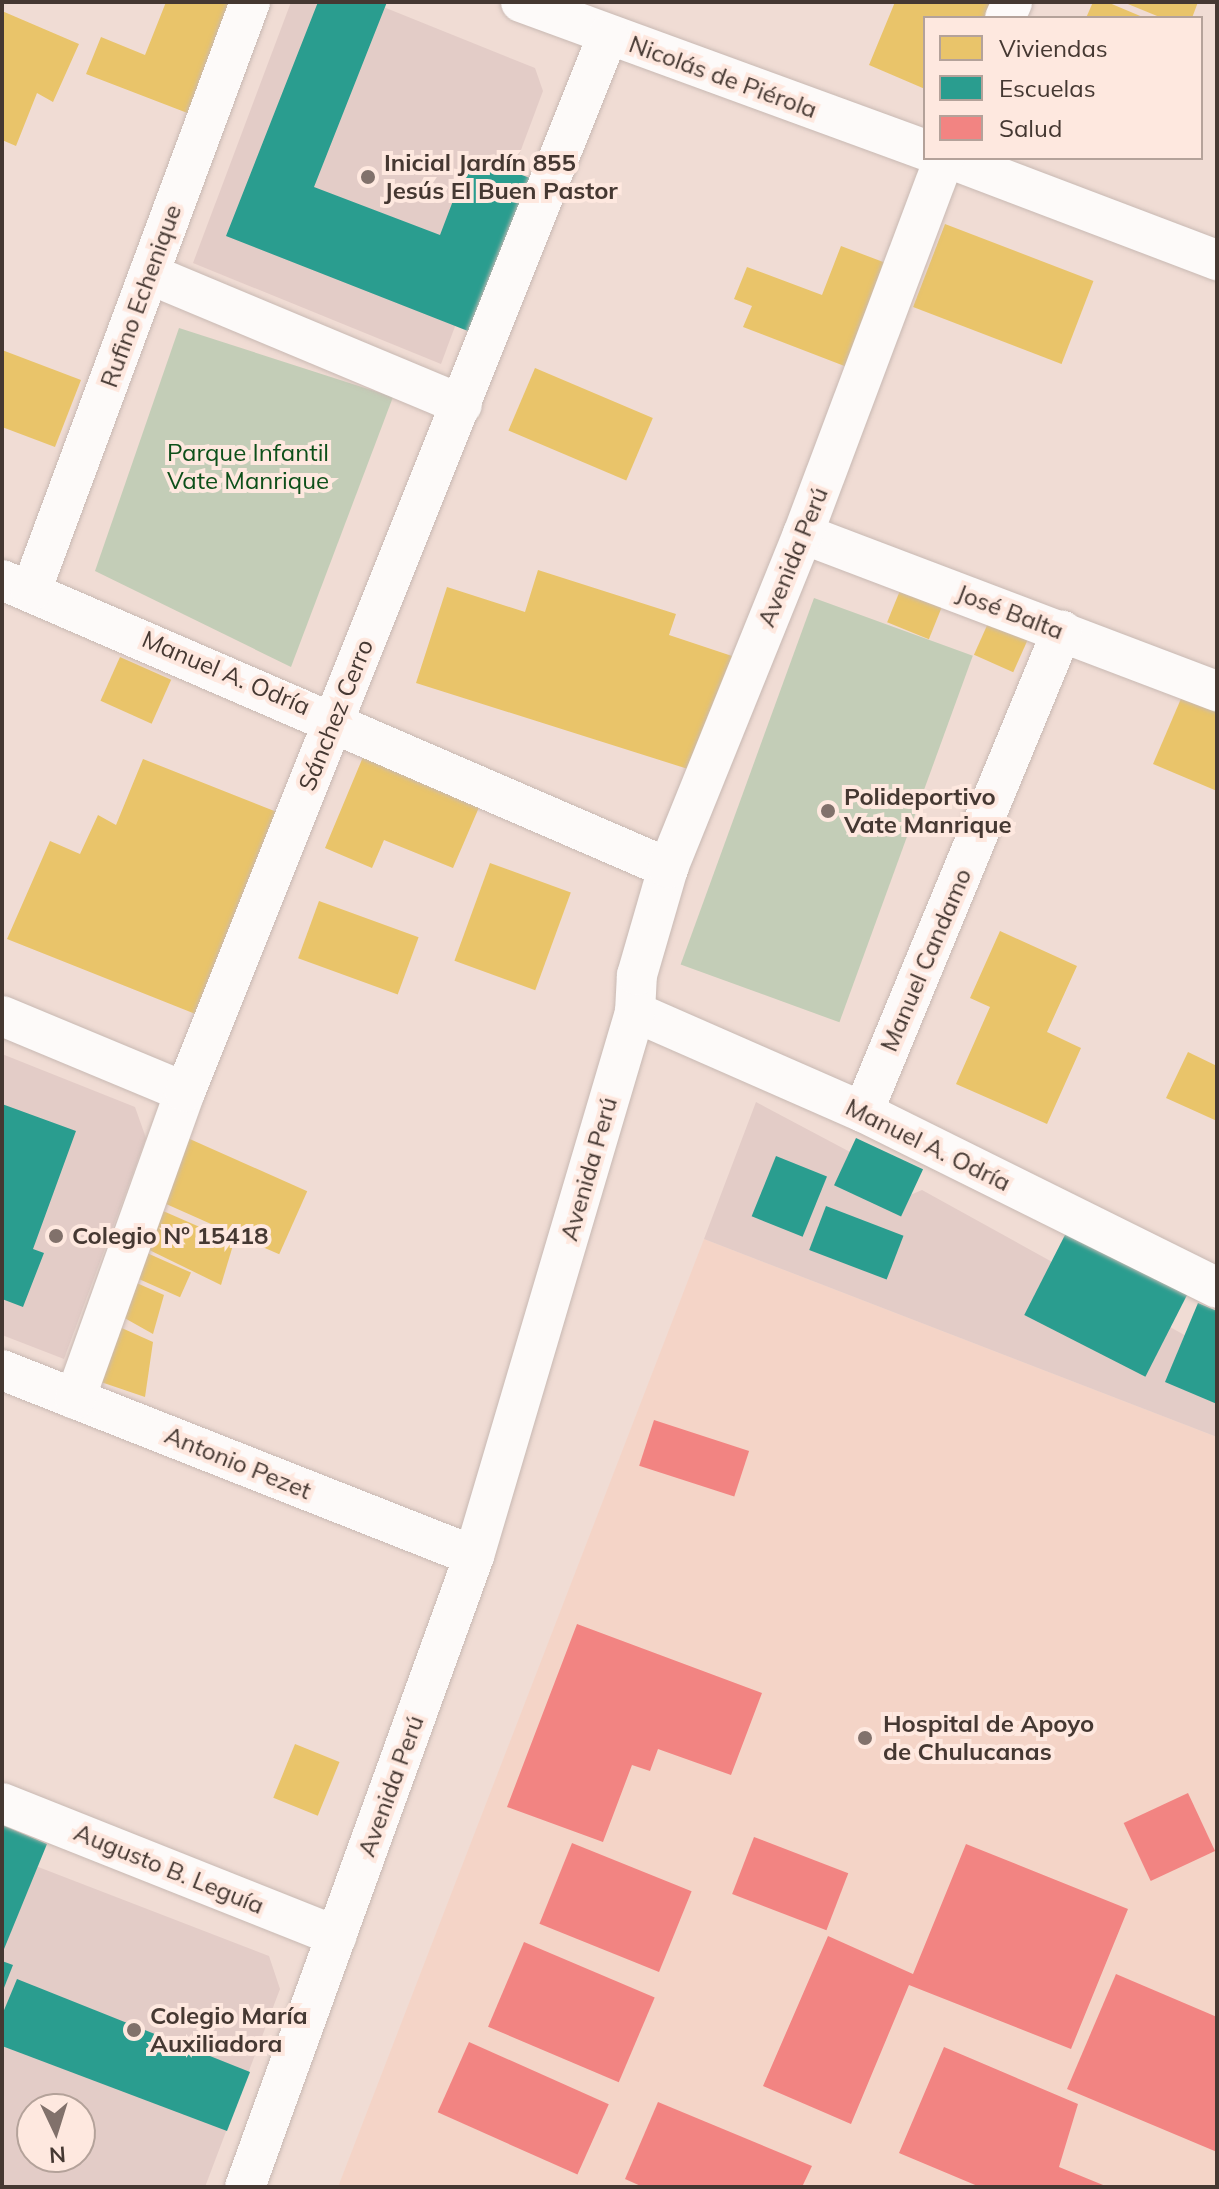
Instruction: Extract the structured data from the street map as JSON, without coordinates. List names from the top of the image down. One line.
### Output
{"streets":{"street":["Nicolás de Piérola","Rufino Echenique","Avenida Perú","José Balta","Manuel A. Odría","Sánchez Cerro","Manuel Candamo","Antonio Pezet","Augusto B. Leguía"]},"crossings":[["Nicolás de Piérola","Sánchez Cerro"],["Rufino Echenique","Manuel A. Odría"],["Avenida Perú","José Balta"],["Avenida Perú","Manuel A. Odría"],["Avenida Perú","Antonio Pezet"],["Avenida Perú","Augusto B. Leguía"],["José Balta","Manuel Candamo"],["Manuel A. Odría","Sánchez Cerro"],["Manuel A. Odría","Manuel Candamo"],["Sánchez Cerro","Antonio Pezet"]],"parks":["Parque Infantil Vate Manrique"],"places":["Inicial Jardín 855 Jesús El Buen Pastor","Polideportivo Vate Manrique","Colegio Nº 15418","Hospital de Apoyo de Chulucanas","Colegio María Auxiliadora"],"legend":["Viviendas","Escuelas","Salud"],"north":"bottom"}
